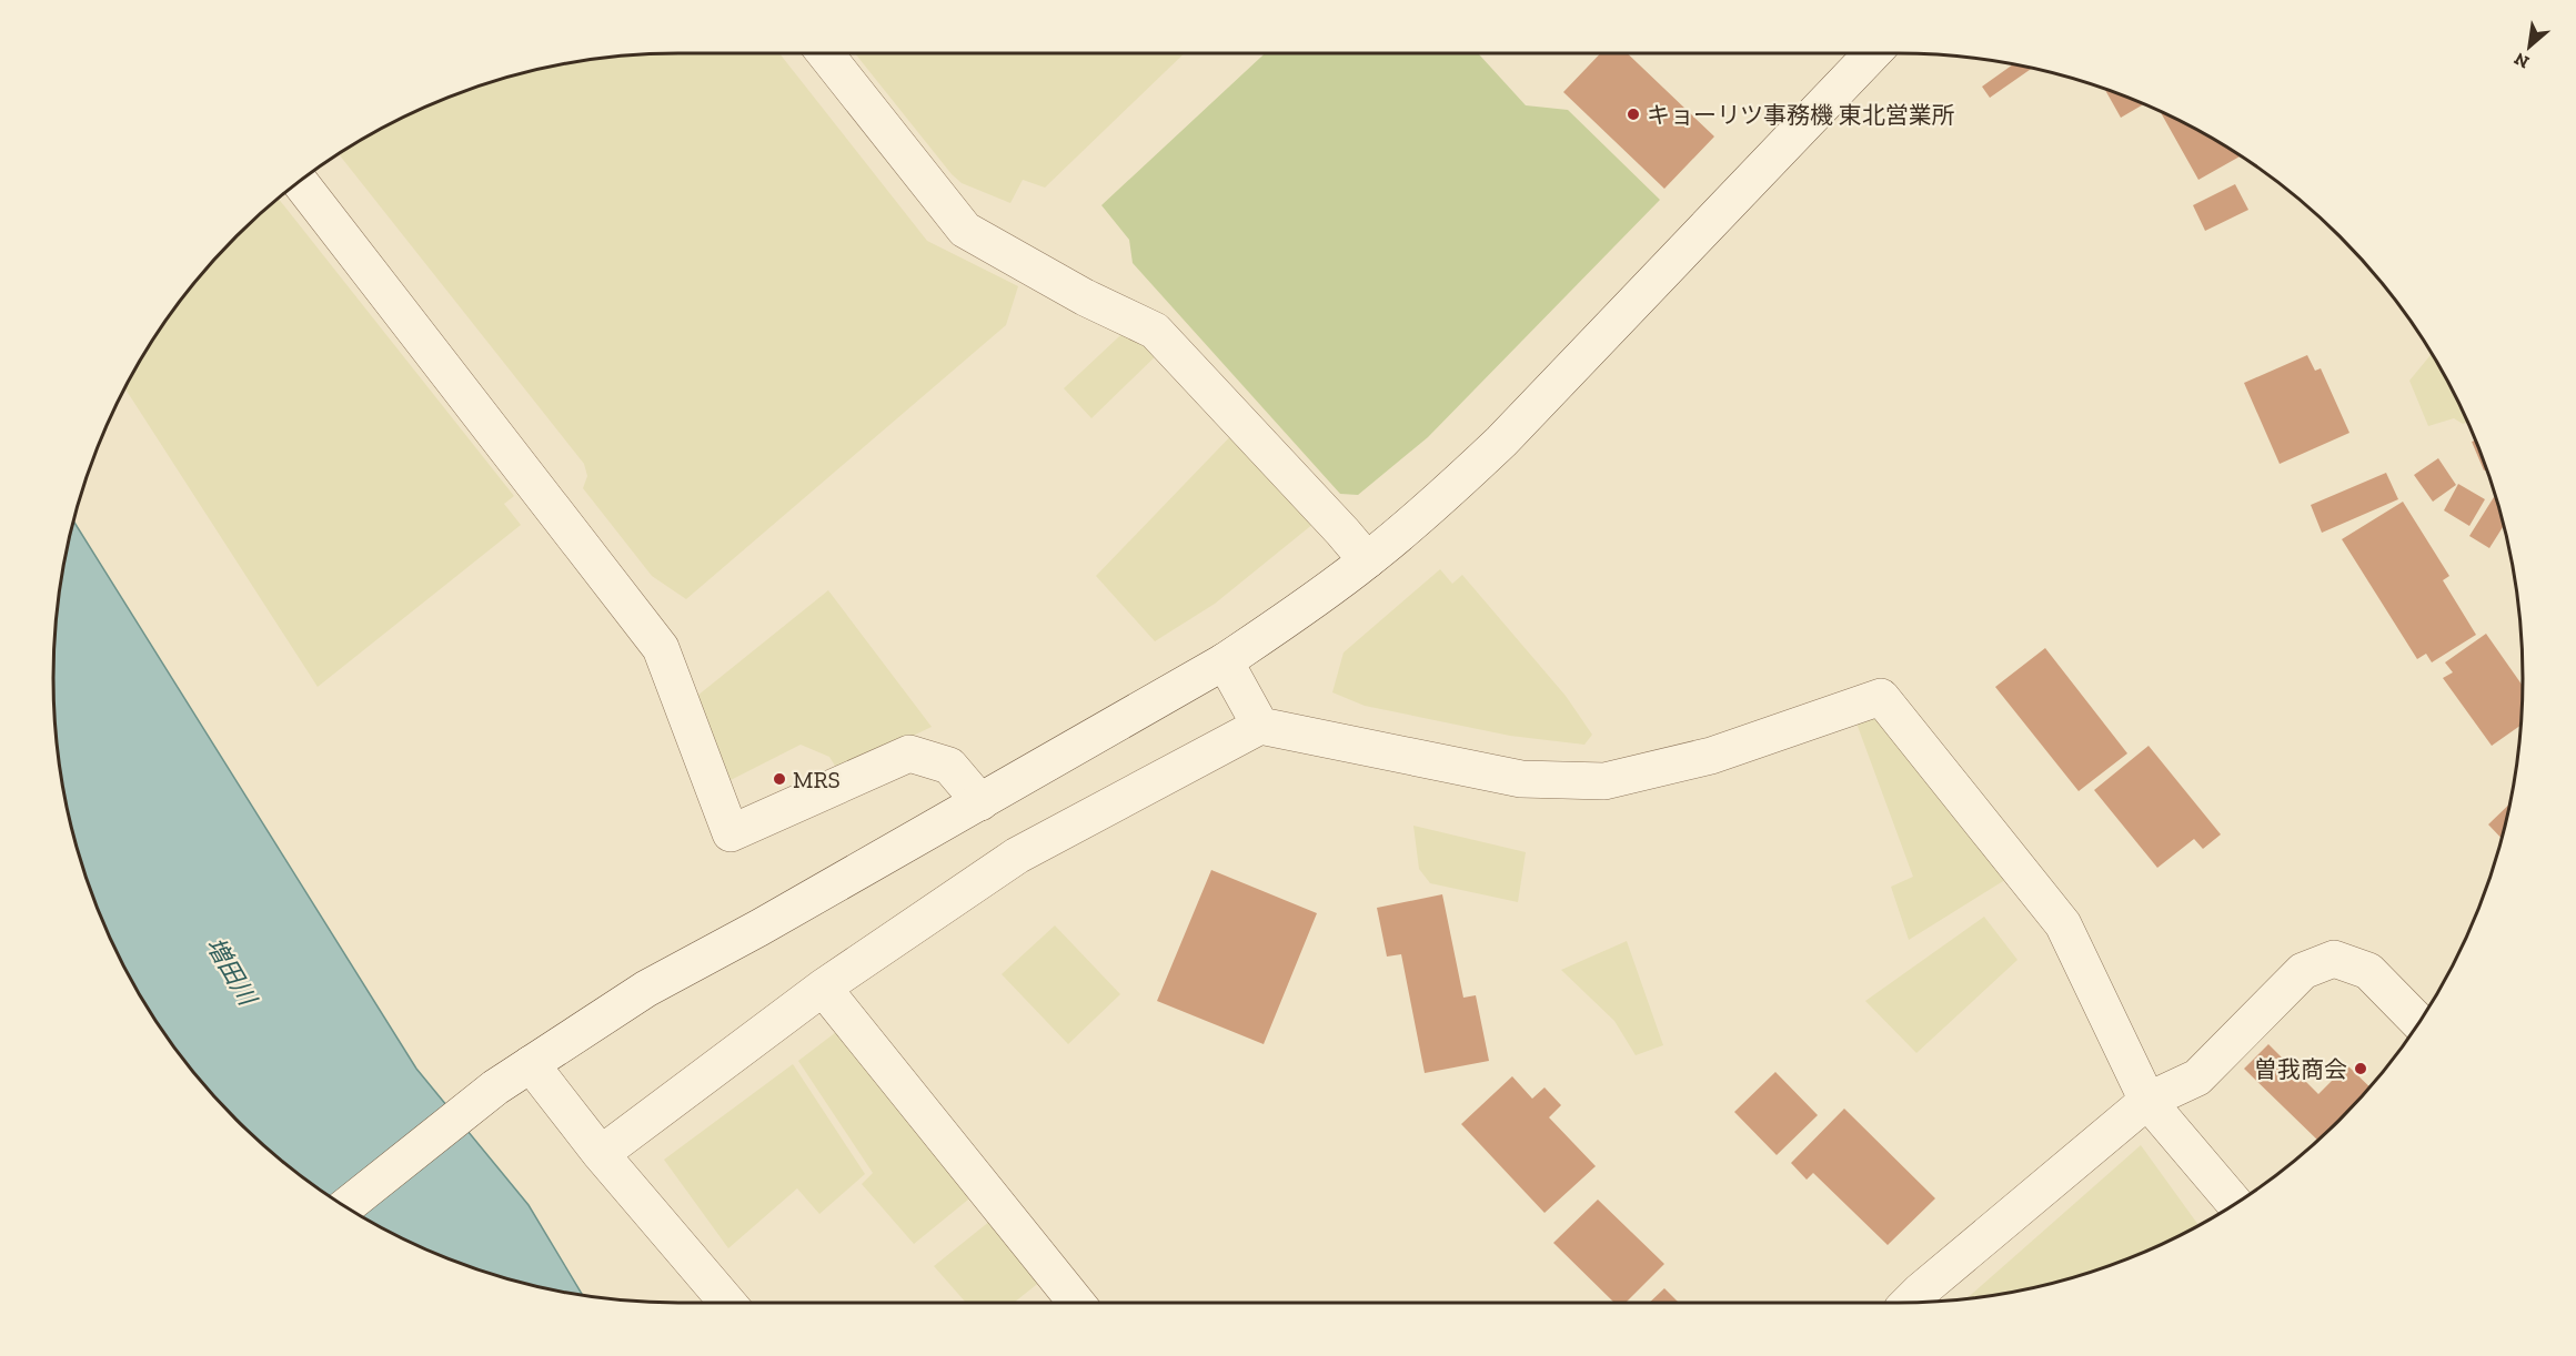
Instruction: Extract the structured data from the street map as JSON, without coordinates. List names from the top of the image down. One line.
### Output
{"water":["増田川"],"places":["キョーリツ事務機 東北営業所","MRS","曽我商会"],"north":"bottom left"}
